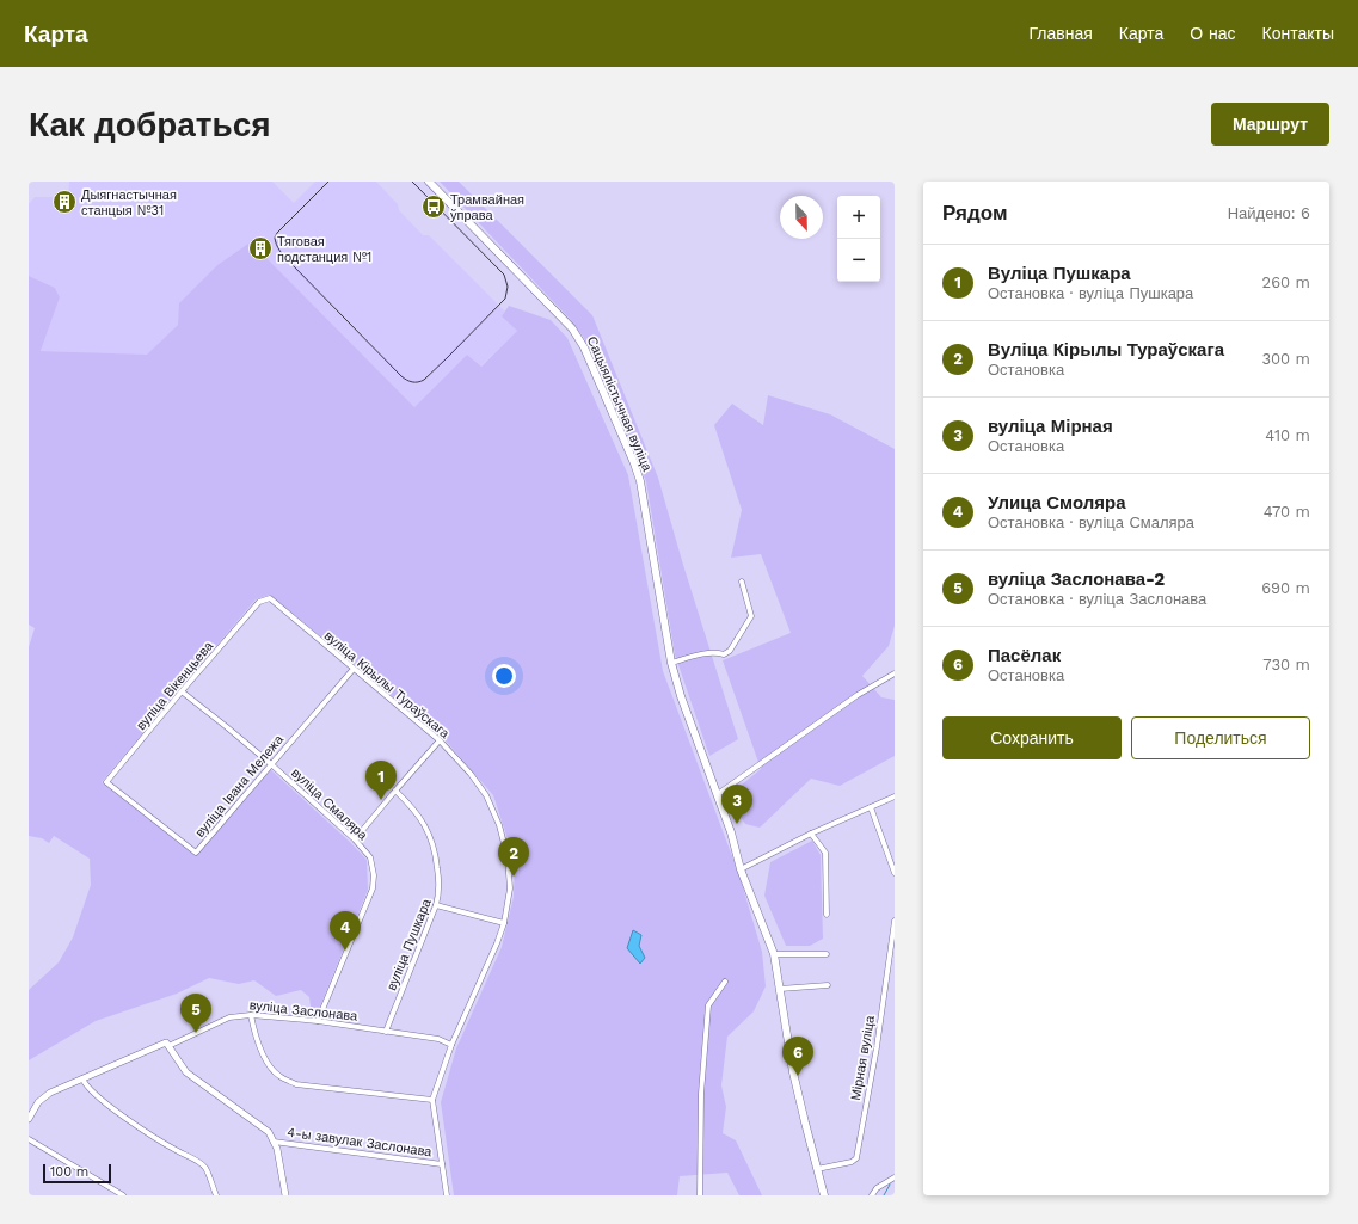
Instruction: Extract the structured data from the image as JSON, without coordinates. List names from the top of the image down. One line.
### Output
{"streets":{"main road":["Сацыялістычная вуліца"],"street":["вуліца Кірылы Тураўскага","вуліца Вікенцьева","вуліца Івана Мележа","вуліца Смаляра","вуліца Пушкара","вуліца Заслонава","Мірная вуліца","4-ы завулак Заслонава"]},"crossings":[["Сацыялістычная вуліца","Мірная вуліца"],["вуліца Кірылы Тураўскага","вуліца Вікенцьева"],["вуліца Кірылы Тураўскага","вуліца Івана Мележа"],["вуліца Кірылы Тураўскага","вуліца Заслонава"],["вуліца Вікенцьева","вуліца Івана Мележа"],["вуліца Вікенцьева","вуліца Смаляра"],["вуліца Івана Мележа","вуліца Смаляра"],["вуліца Смаляра","вуліца Заслонава"],["вуліца Пушкара","вуліца Заслонава"]],"places":{"building":["Дыягнастычная станцыя №31","Тяговая подстанция №1"],"bus stop":["Трамвайная ўправа"]},"scale_bar":"100 m","north":"bottom","page":{"header":"Карта","nav":["Главная","Карта","О нас","Контакты"],"buttons":["Маршрут",["Сохранить","Поделиться"]],"title":"Как добраться","heading":["Рядом","Найдено: 6"],"map_buttons":["+","−"],"list":[{"mark":"1","name":"Вуліца Пушкара","note":"Остановка · вуліца Пушкара","value":"260 m"},{"mark":"2","name":"Вуліца Кірылы Тураўскага","note":"Остановка","value":"300 m"},{"mark":"3","name":"вуліца Мірная","note":"Остановка","value":"410 m"},{"mark":"4","name":"Улица Смоляра","note":"Остановка · вуліца Смаляра","value":"470 m"},{"mark":"5","name":"вуліца Заслонава-2","note":"Остановка · вуліца Заслонава","value":"690 m"},{"mark":"6","name":"Пасёлак","note":"Остановка","value":"730 m"}],"pins":["1","3","2","4","5","6"],"scale":"100 m"}}
